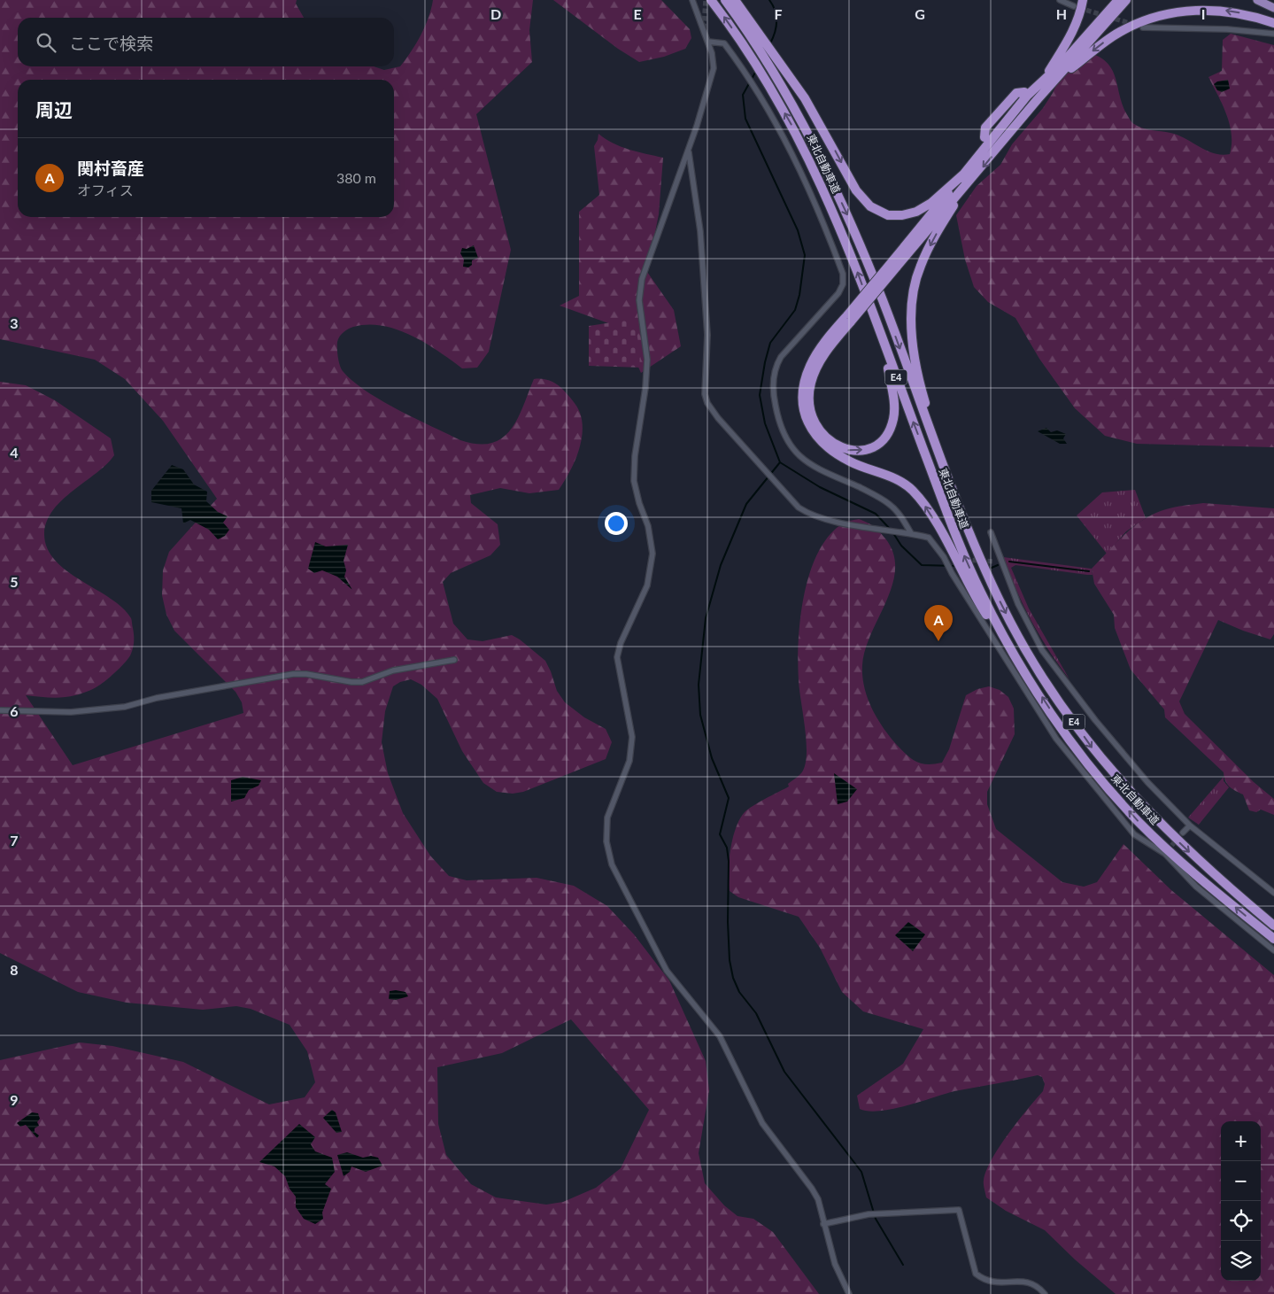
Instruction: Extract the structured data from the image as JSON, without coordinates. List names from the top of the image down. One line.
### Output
{"streets":{"highway":["東北自動車道","E4"]},"page":{"search":"ここで検索","heading":"周辺","list":[{"mark":"A","name":"関村畜産","note":"オフィス","value":"380 m"}],"pins":"A","map_buttons":["+","−"]},"grid":{"columns":["D","E","F","G","H","I"],"rows":["3","4","5","6","7","8","9"]}}
